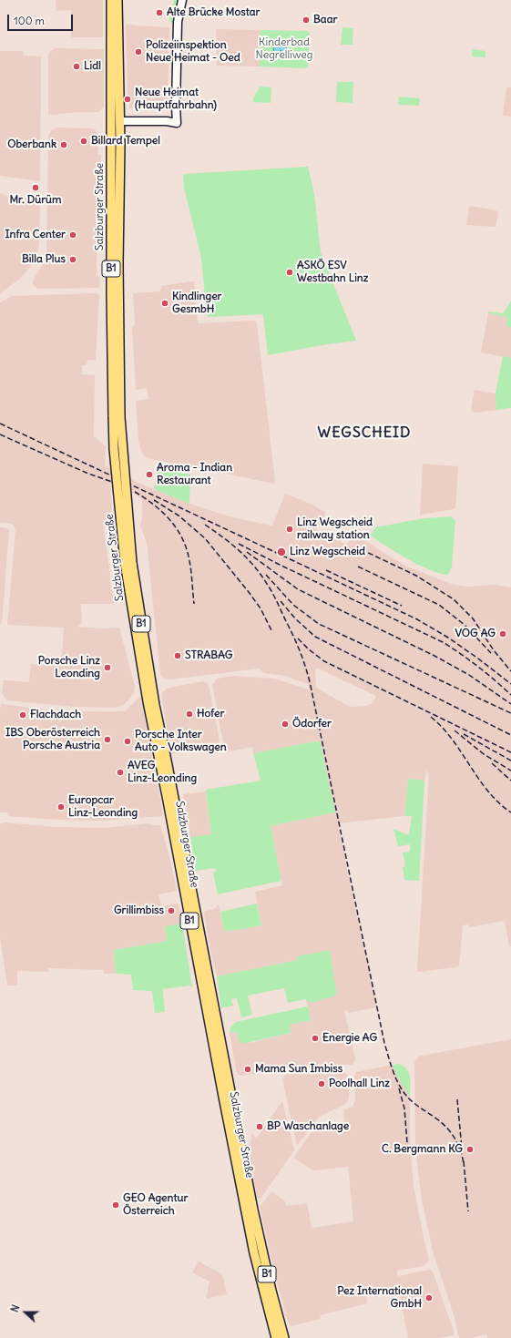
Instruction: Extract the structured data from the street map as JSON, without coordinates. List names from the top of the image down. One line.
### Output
{"streets":{"main road":["Salzburger Straße","B1"]},"crossings":[["Salzburger Straße","B1"]],"districts":["WEGSCHEID"],"parks":["Kinderbad Negrelliweg"],"places":["Alte Brücke Mostar","Baar","Polizeiinspektion Neue Heimat - Oed","Lidl","Neue Heimat (Hauptfahrbahn)","Billard Tempel","Oberbank","Mr. Dürüm","Infra Center","Billa Plus","ASKÖ ESV Westbahn Linz","Kindlinger GesmbH","Aroma - Indian Restaurant","Linz Wegscheid railway station","Linz Wegscheid","VOG AG","STRABAG","Porsche Linz Leonding","Hofer","Flachdach","Ödorfer","IBS Oberösterreich Porsche Austria","Porsche Inter Auto - Volkswagen","AVEG Linz-Leonding","Europcar Linz-Leonding","Grillimbiss","Energie AG","Mama Sun Imbiss","Poolhall Linz","BP Waschanlage","C. Bergmann KG","GEO Agentur Österreich","Pez International GmbH"],"scale_bar":"100 m","north":"left"}
